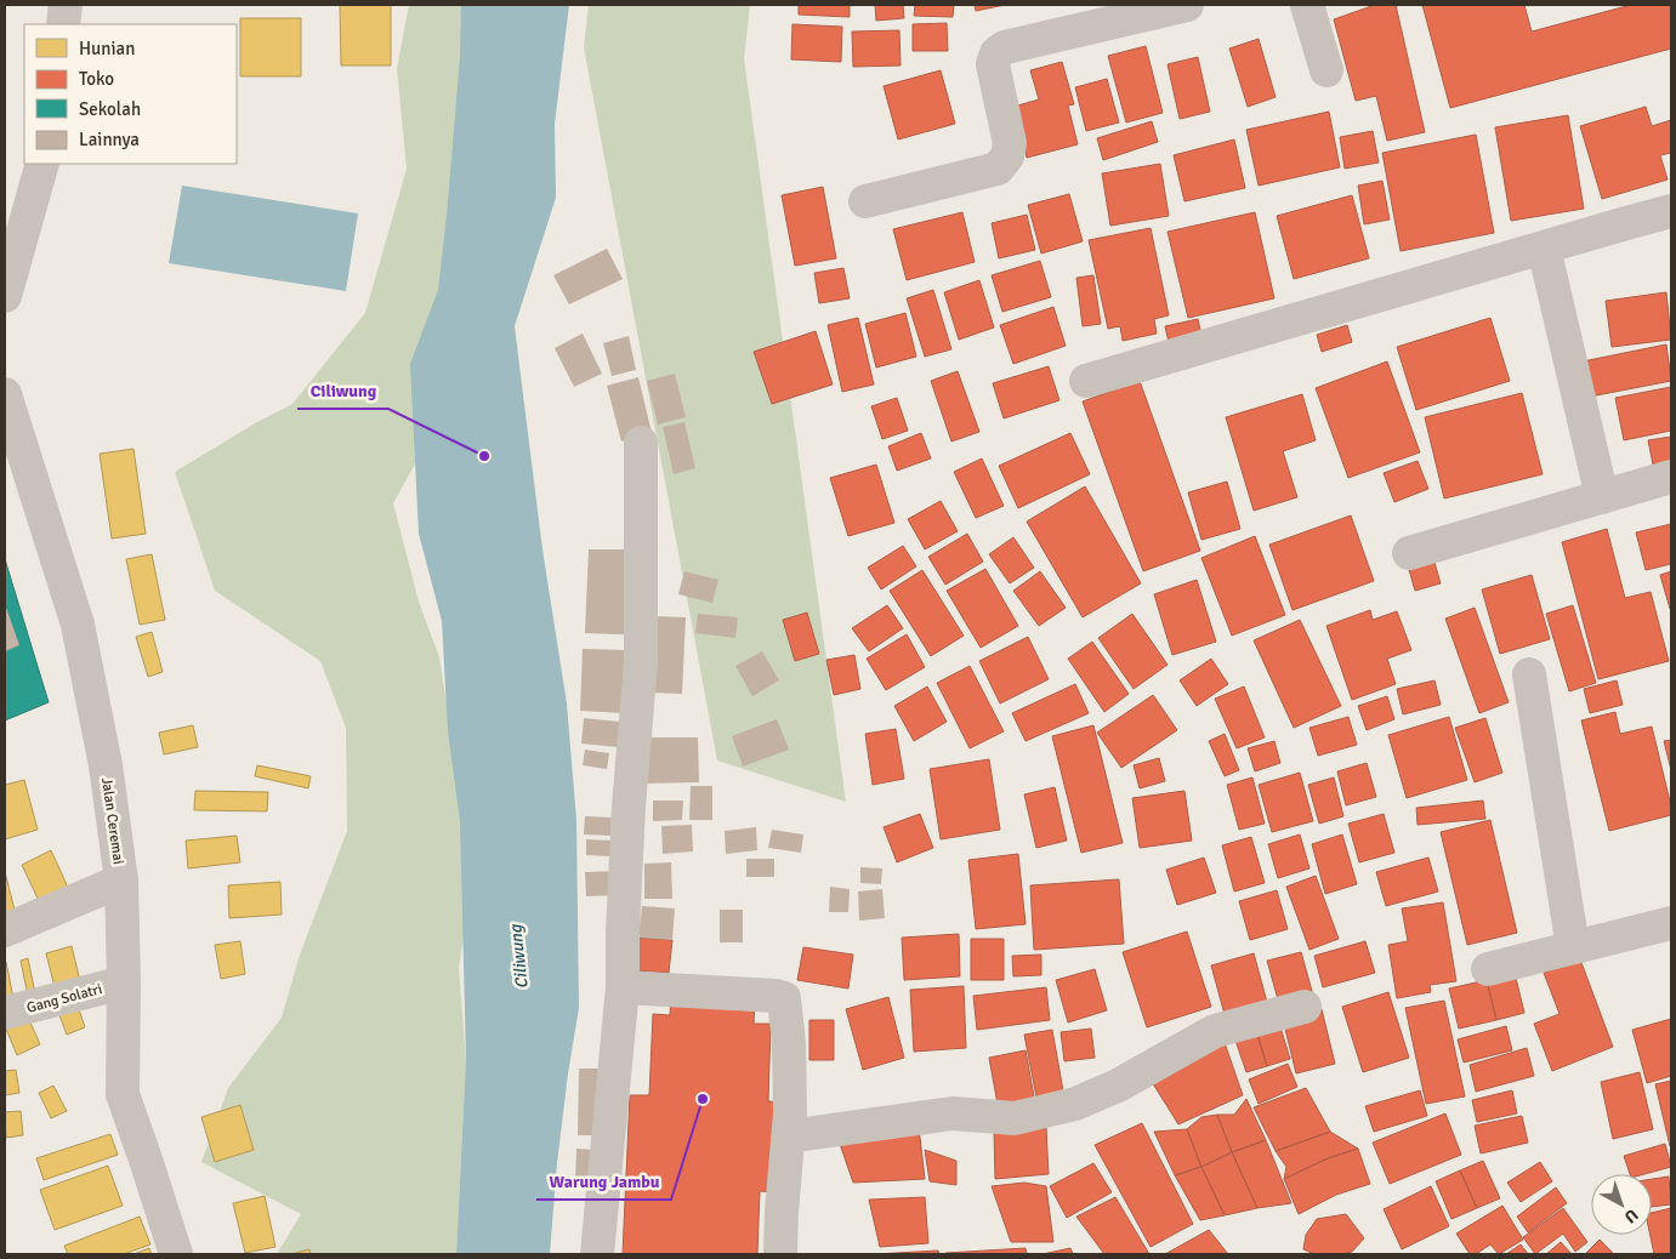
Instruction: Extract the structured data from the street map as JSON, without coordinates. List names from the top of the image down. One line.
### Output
{"streets":{"street":["Jalan Ceremai","Gang Solatri"]},"crossings":[["Jalan Ceremai","Gang Solatri"]],"water":["Ciliwung"],"places":["Ciliwung","Warung Jambu"],"legend":["Hunian","Toko","Sekolah","Lainnya"],"north":"bottom right"}
